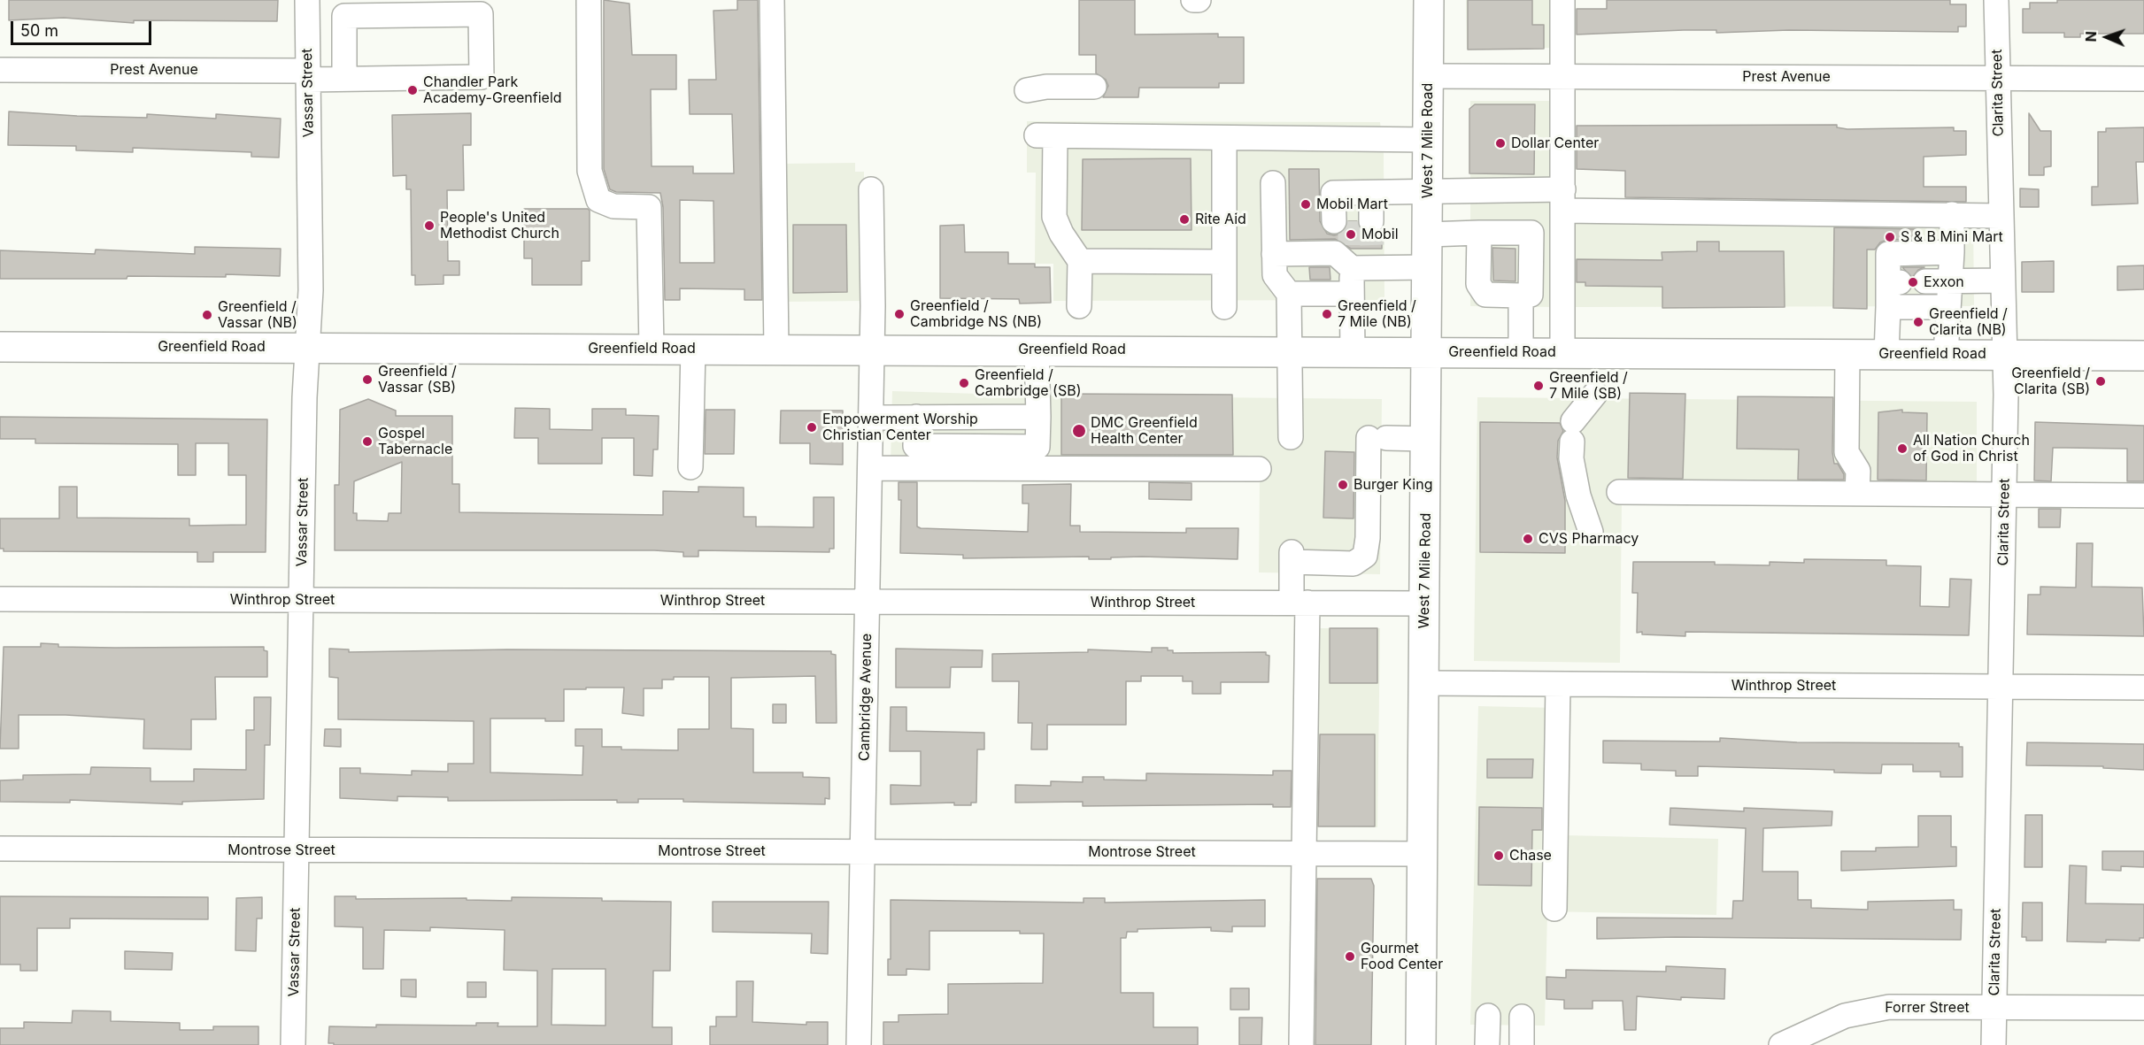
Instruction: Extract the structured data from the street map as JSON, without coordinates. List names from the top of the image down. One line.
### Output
{"streets":{"main road":["West 7 Mile Road","Greenfield Road"],"street":["Prest Avenue","Vassar Street","Clarita Street","Winthrop Street","Cambridge Avenue","Montrose Street","Forrer Street"]},"crossings":[["Prest Avenue","Vassar Street"],["Prest Avenue","Clarita Street"],["Prest Avenue","West 7 Mile Road"],["Vassar Street","Greenfield Road"],["Vassar Street","Winthrop Street"],["Vassar Street","Montrose Street"],["Clarita Street","Greenfield Road"],["Clarita Street","Winthrop Street"],["Clarita Street","Forrer Street"],["West 7 Mile Road","Greenfield Road"],["West 7 Mile Road","Winthrop Street"],["West 7 Mile Road","Montrose Street"],["Greenfield Road","Cambridge Avenue"],["Winthrop Street","Cambridge Avenue"],["Cambridge Avenue","Montrose Street"]],"places":["Chandler Park Academy-Greenfield","Dollar Center","Mobil Mart","Rite Aid","People's United Methodist Church","Mobil","S & B Mini Mart","Exxon","Greenfield / Cambridge NS (NB)","Greenfield / 7 Mile (NB)","Greenfield / Vassar (NB)","Greenfield / Clarita (NB)","Greenfield / Vassar (SB)","Greenfield / Clarita (SB)","Greenfield / Cambridge (SB)","Greenfield / 7 Mile (SB)","Empowerment Worship Christian Center","DMC Greenfield Health Center","Gospel Tabernacle","All Nation Church of God in Christ","Burger King","CVS Pharmacy","Chase","Gourmet Food Center"],"scale_bar":"50 m","north":"left"}
